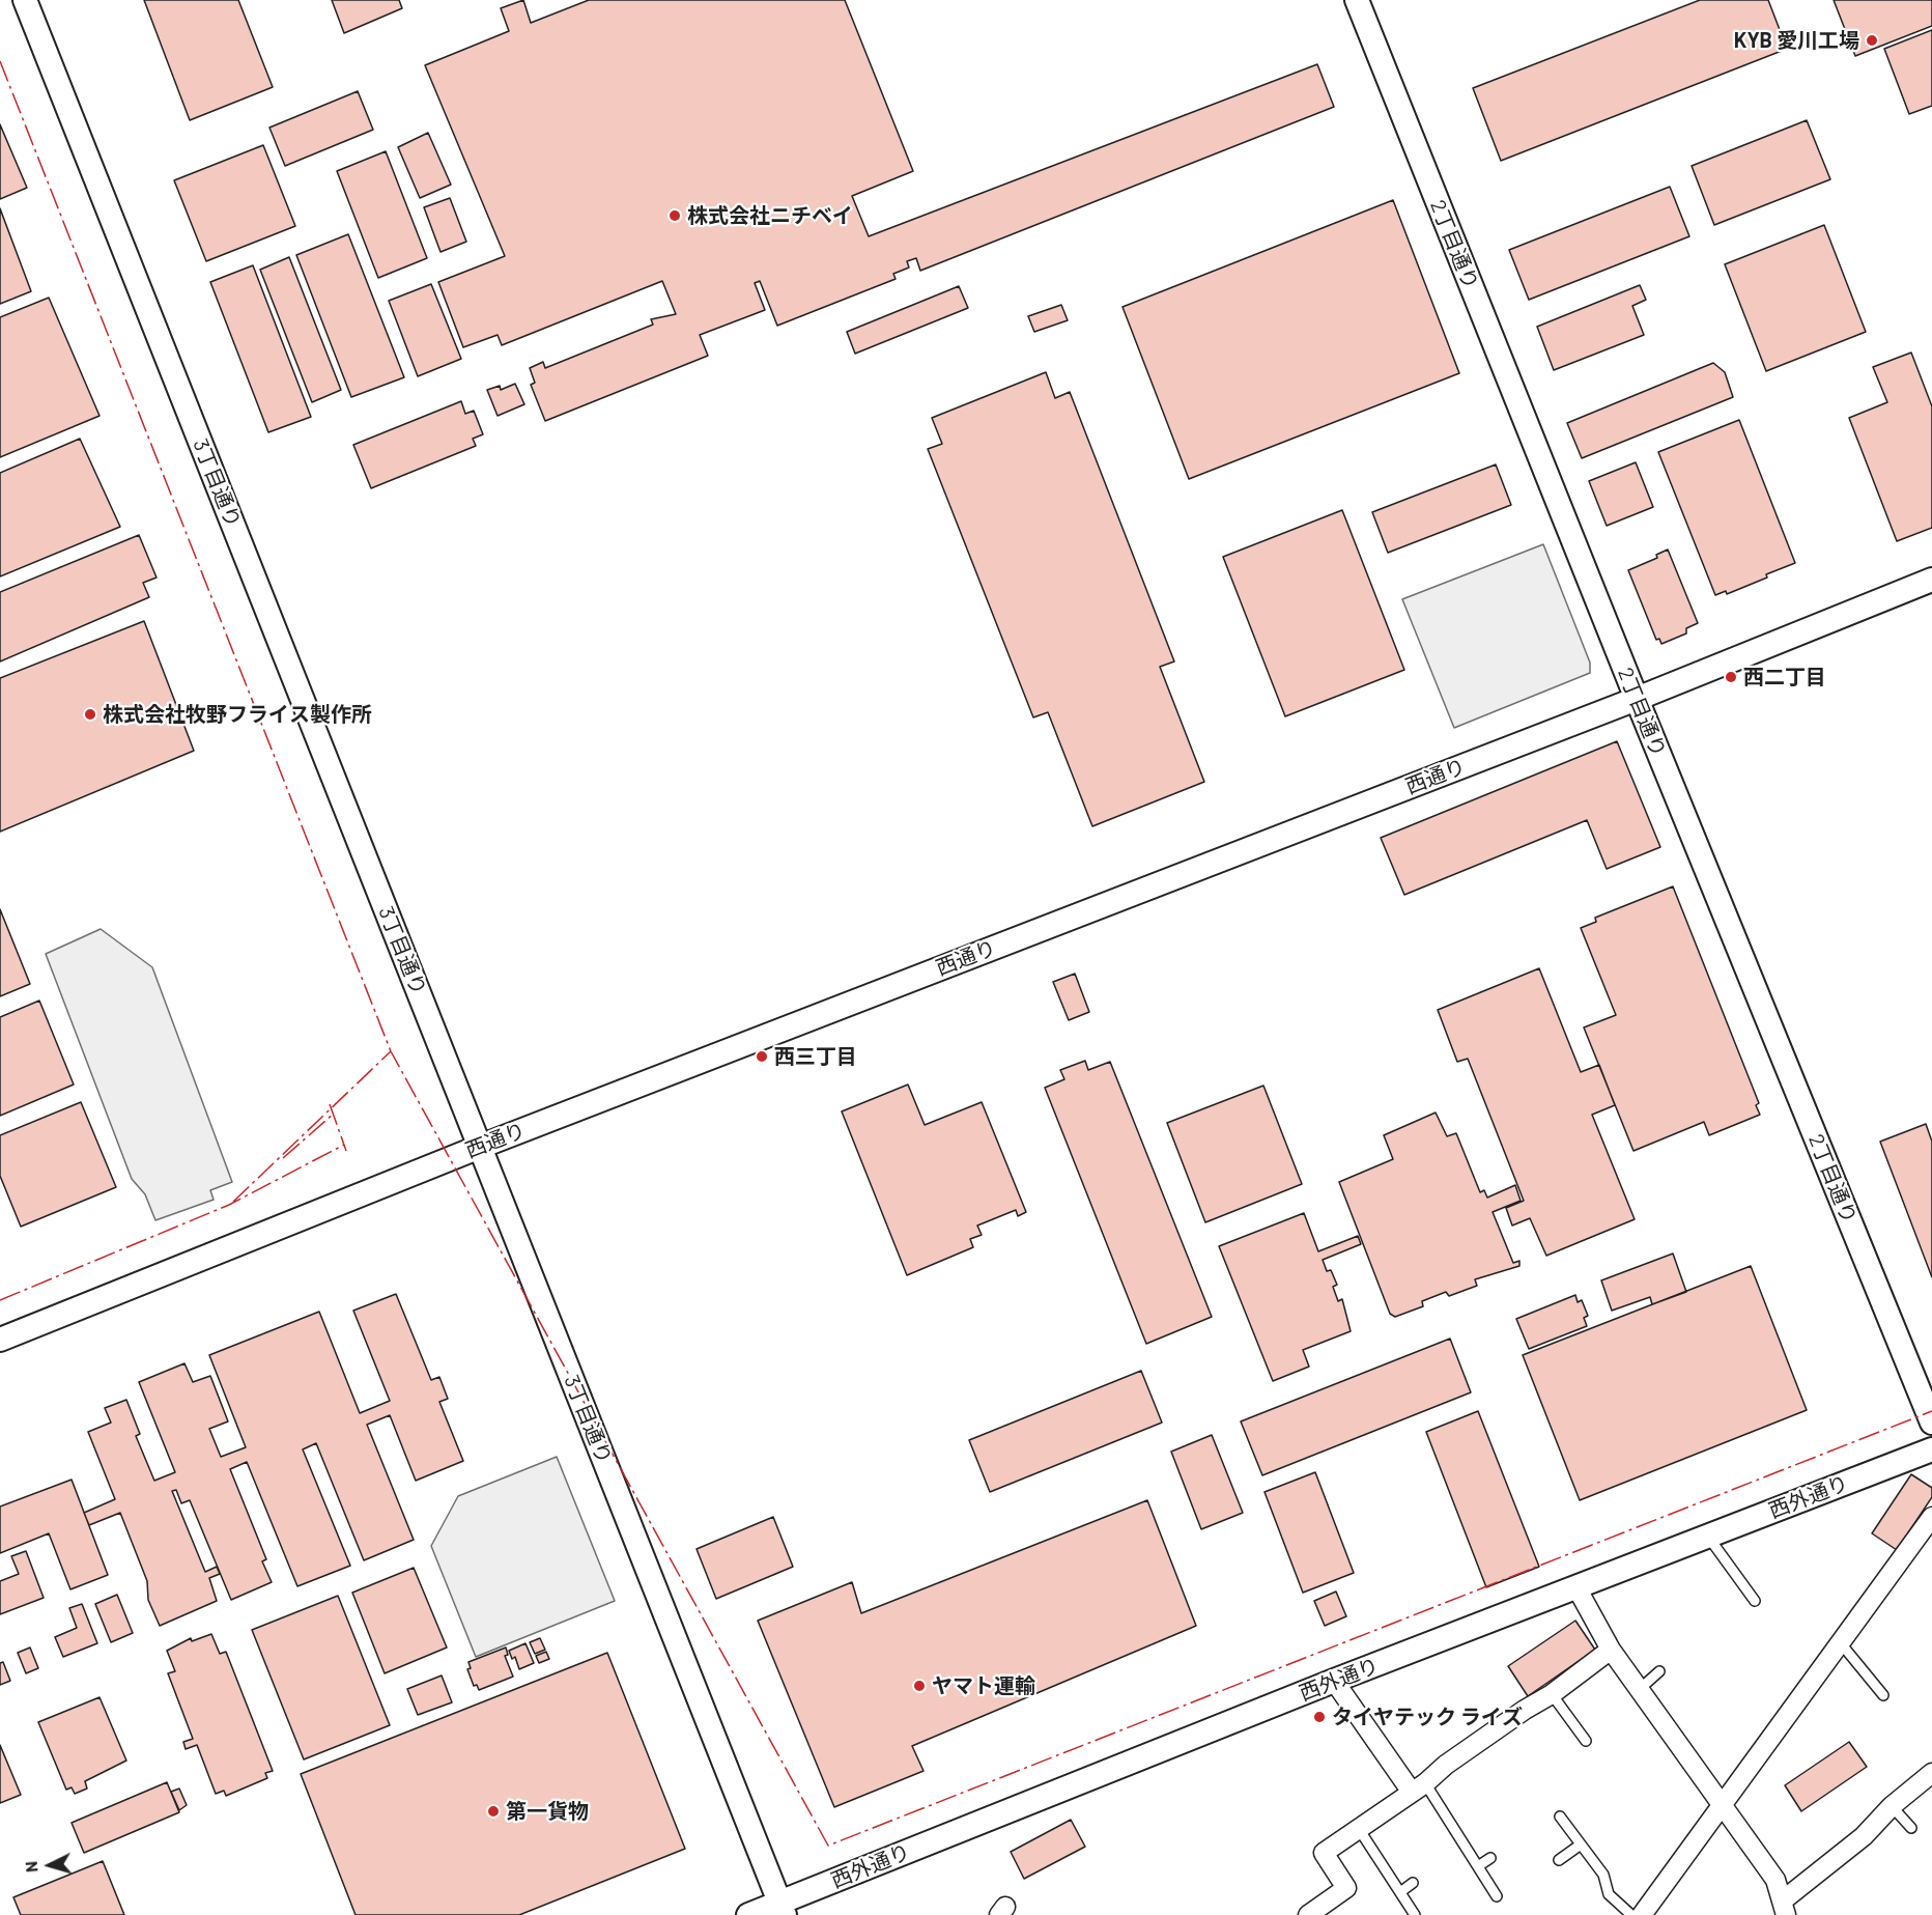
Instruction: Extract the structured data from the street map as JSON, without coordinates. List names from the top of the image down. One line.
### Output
{"streets":{"street":["2丁目通り","3丁目通り","西通り","西外通り"]},"crossings":[["2丁目通り","西通り"],["3丁目通り","西通り"],["3丁目通り","西外通り"]],"places":["KYB 愛川工場","株式会社ニチベイ","西二丁目","株式会社牧野フライス製作所","西三丁目","ヤマト運輸","タイヤテック ライズ","第一貨物"],"north":"left"}
